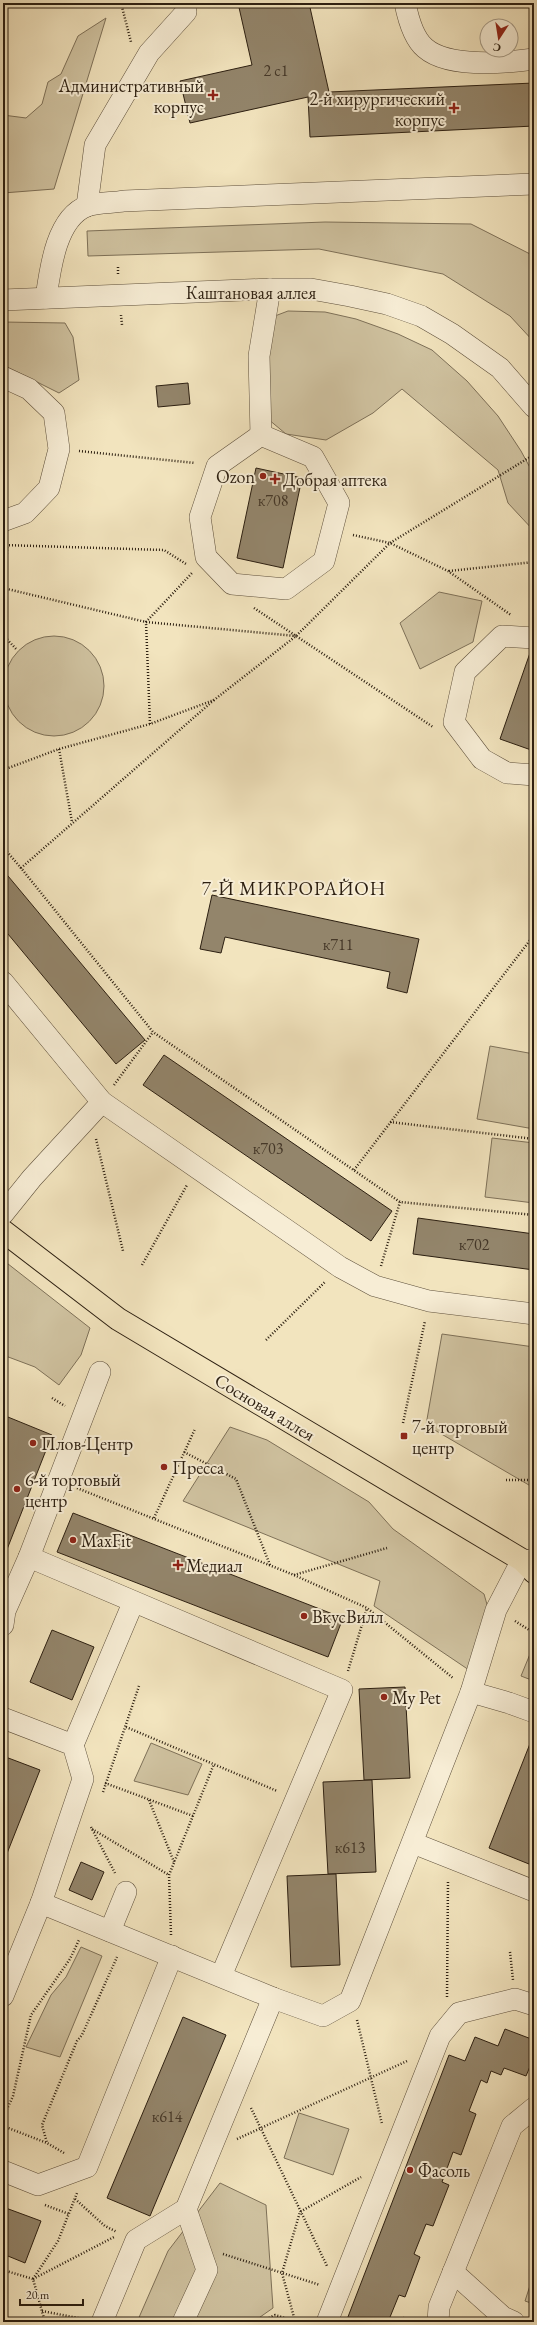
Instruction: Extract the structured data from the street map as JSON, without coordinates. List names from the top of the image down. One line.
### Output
{"streets":{"main road":["Сосновая аллея"],"street":["Каштановая аллея"]},"districts":["7-Й МИКРОРАЙОН"],"places":{"health":["Административный корпус","2-й хирургический корпус","Добрая аптека","Медиал"],"other":["Ozon","Плов-Центр","Пресса","6-й торговый центр","MaxFit","ВкусВилл","My Pet","Фасоль"],"transit":["7-й торговый центр"]},"house_numbers":["2 с1","к708","к711","к703","к702","к613","к614"],"scale_bar":"20 m","north":"bottom"}
